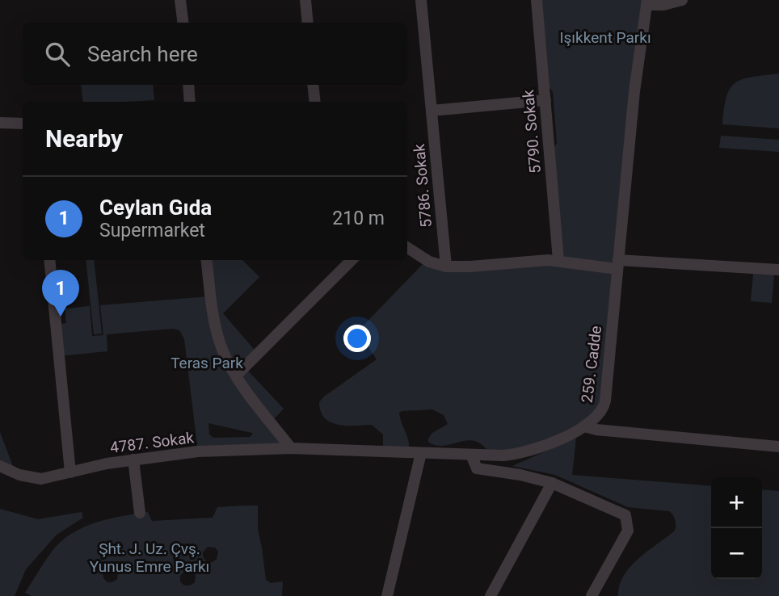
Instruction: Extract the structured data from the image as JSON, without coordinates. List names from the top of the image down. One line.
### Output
{"streets":{"street":["5790. Sokak","5786. Sokak","259. Cadde","4787. Sokak"]},"crossings":[["259. Cadde","4787. Sokak"]],"parks":["Işıkkent Parkı","Teras Park","Şht. J. Uz. Çvş. Yunus Emre Parkı"],"page":{"search":"Search here","heading":"Nearby","list":[{"mark":"1","name":"Ceylan Gıda","note":"Supermarket","value":"210 m"}],"pins":"1","map_buttons":["+","−"]}}
